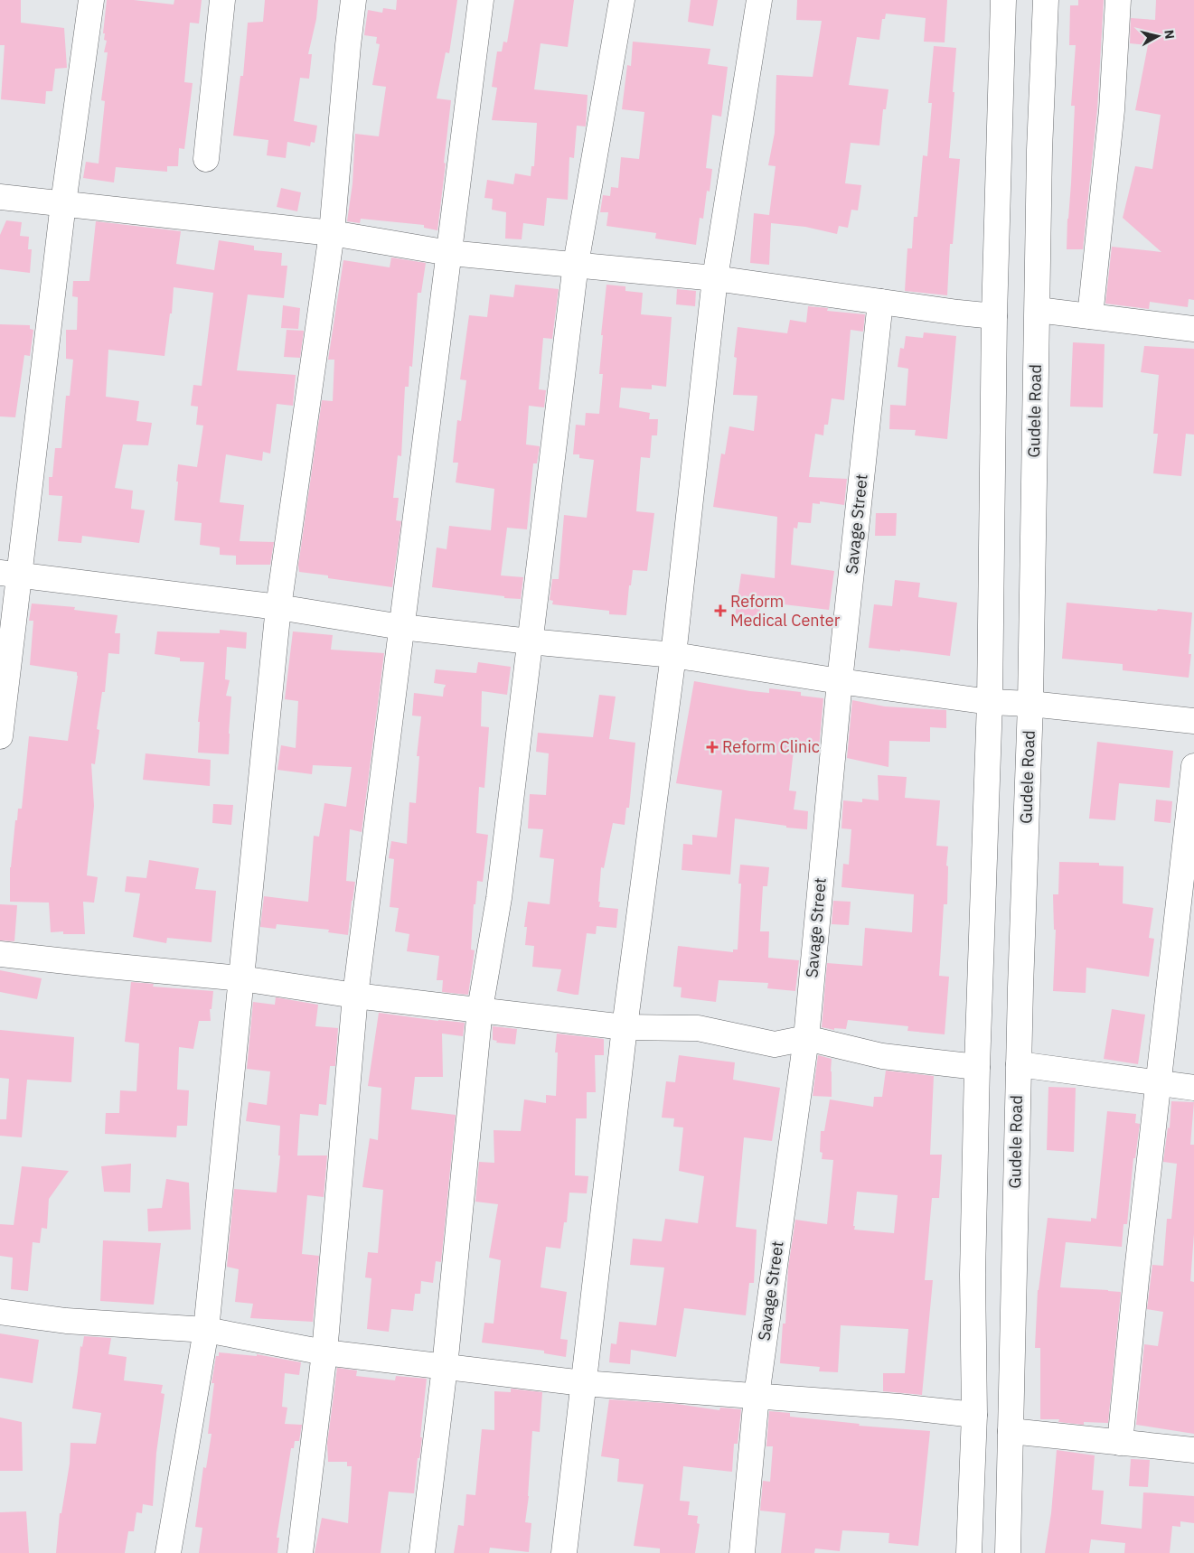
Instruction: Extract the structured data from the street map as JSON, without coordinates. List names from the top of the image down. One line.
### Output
{"streets":{"main road":["Gudele Road","Savage Street"]},"places":{"health":["Reform Medical Center","Reform Clinic"]},"north":"right"}
